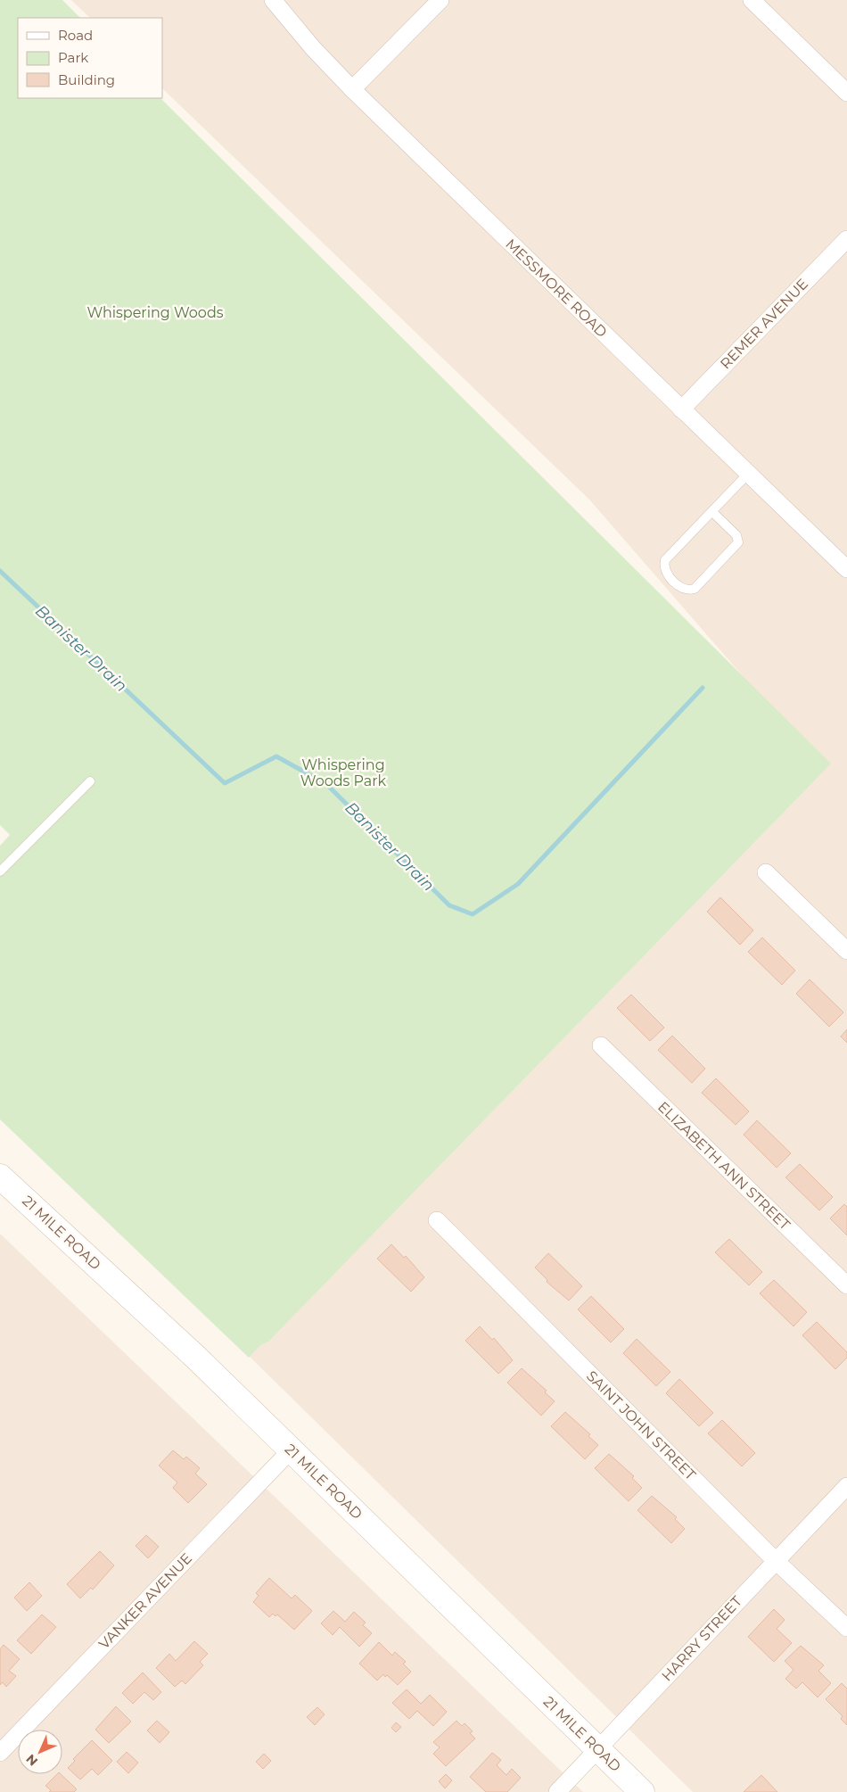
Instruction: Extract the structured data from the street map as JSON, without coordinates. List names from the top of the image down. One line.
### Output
{"streets":{"street":["MESSMORE ROAD","REMER AVENUE","ELIZABETH ANN STREET","21 MILE ROAD","SAINT JOHN STREET","VANKER AVENUE","HARRY STREET"]},"crossings":[["MESSMORE ROAD","REMER AVENUE"],["21 MILE ROAD","VANKER AVENUE"],["21 MILE ROAD","HARRY STREET"],["SAINT JOHN STREET","HARRY STREET"]],"water":["Banister Drain"],"parks":["Whispering Woods","Whispering Woods Park"],"legend":["Road","Park","Building"],"north":"bottom left"}
